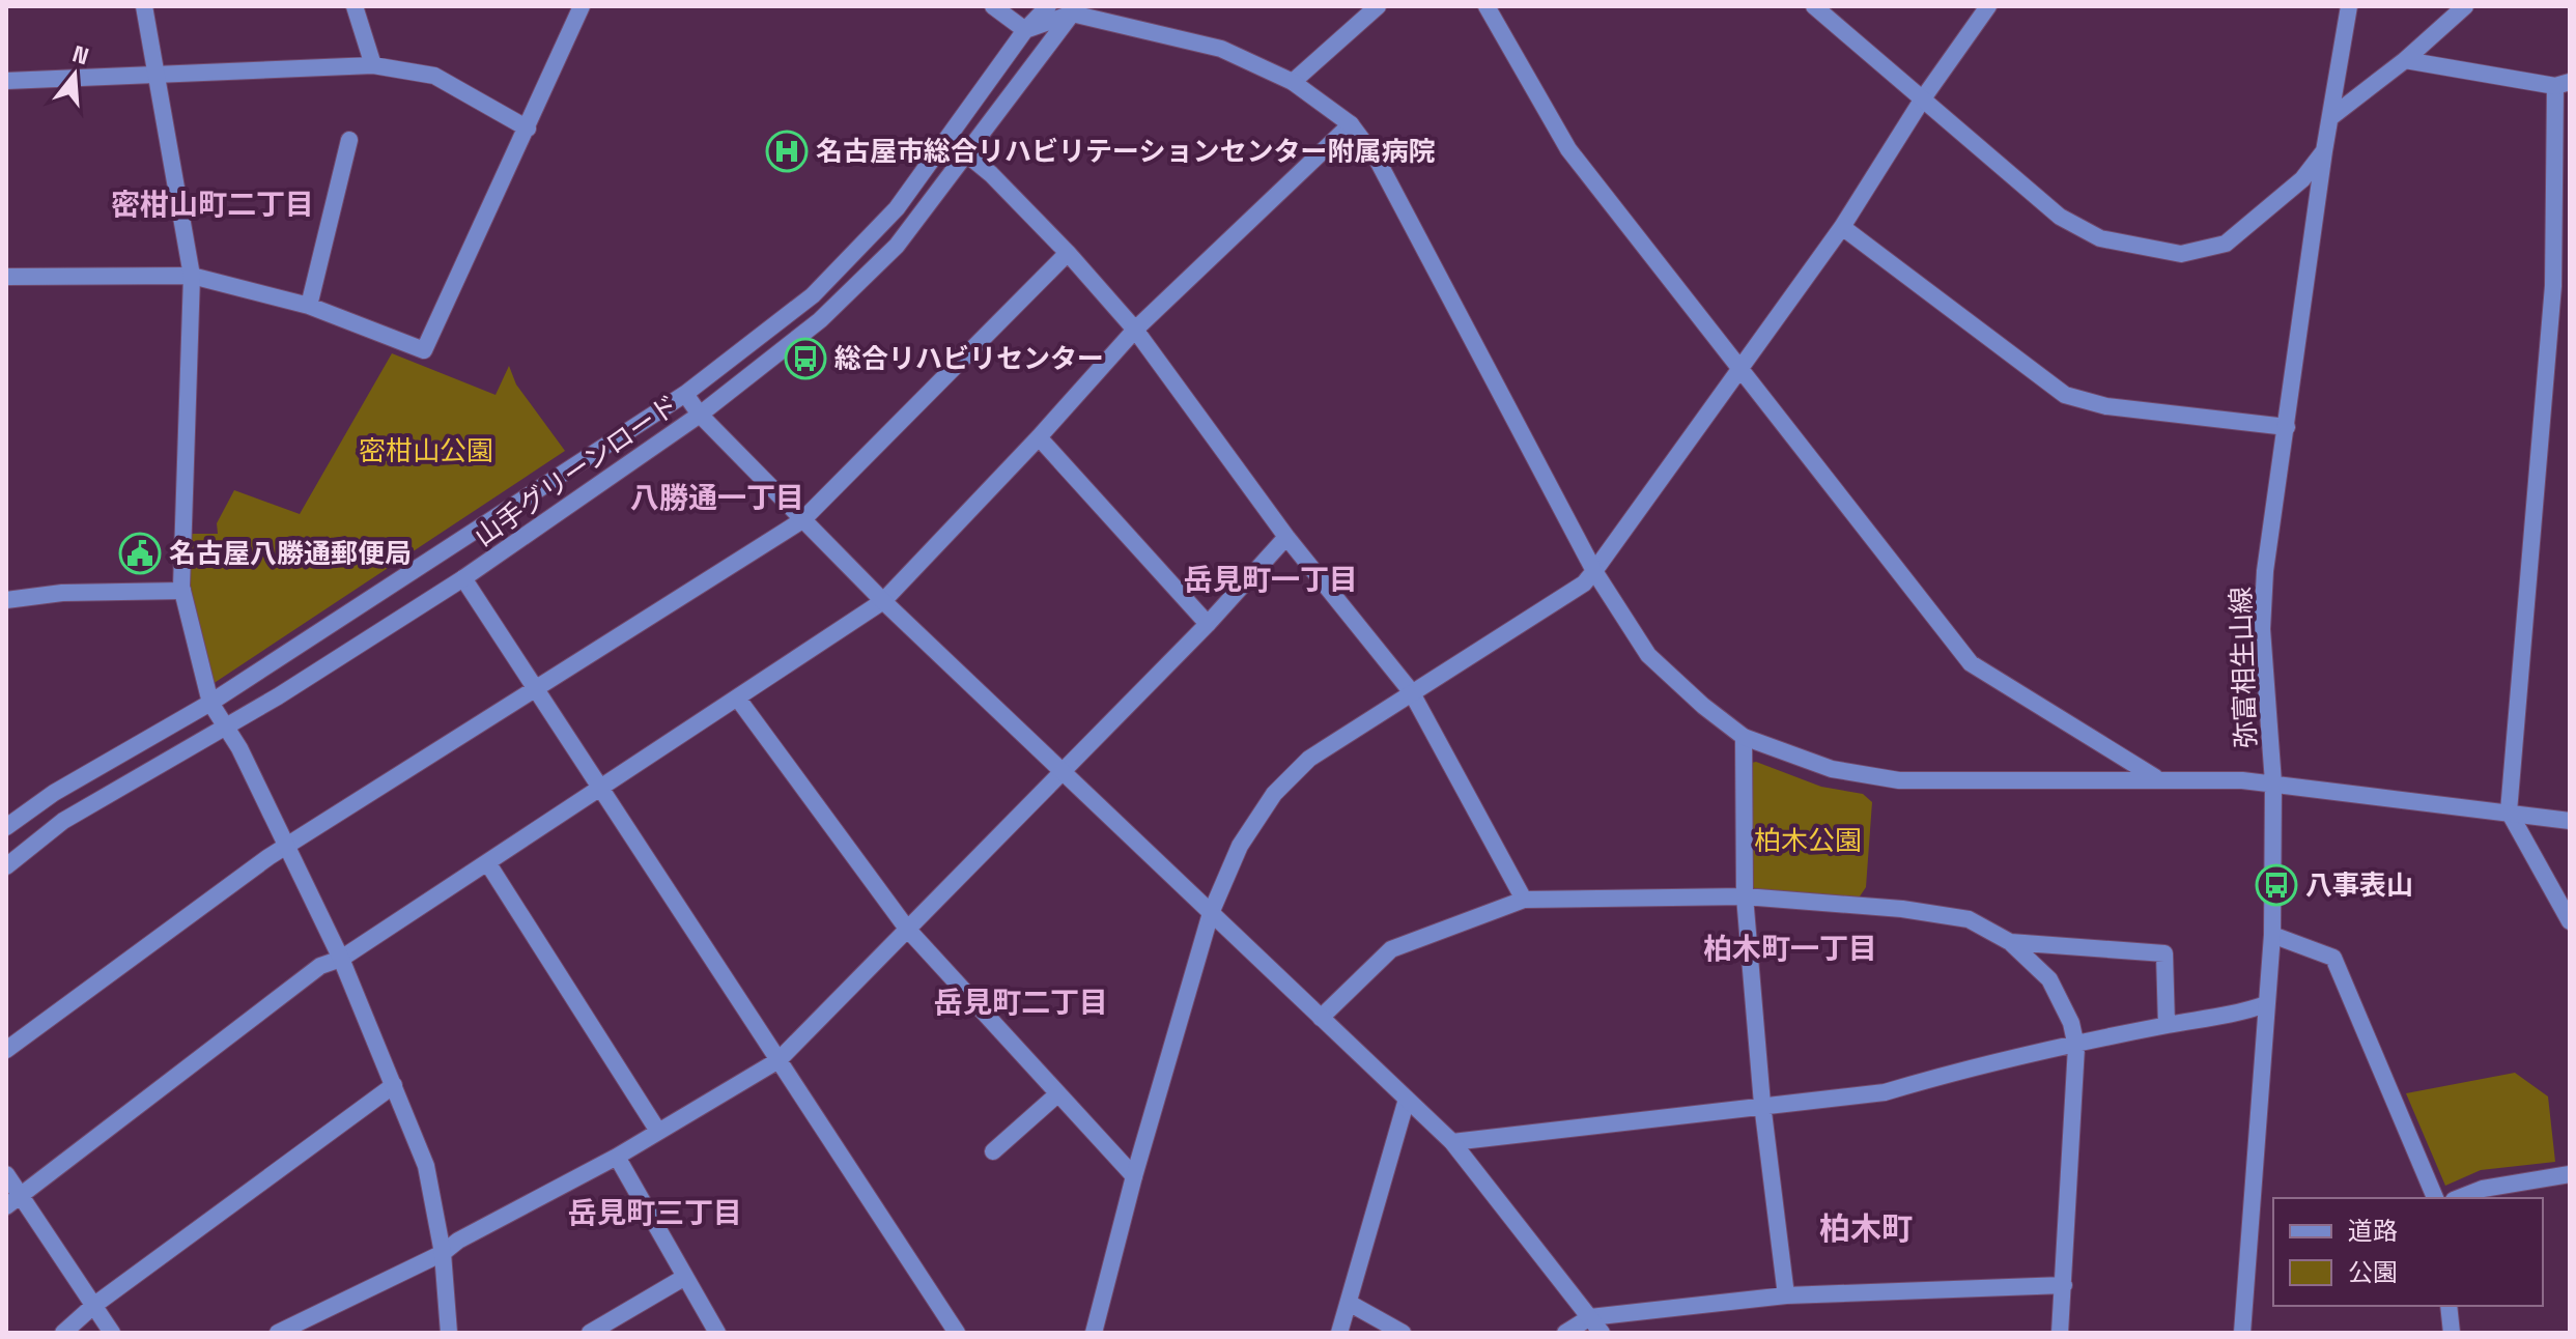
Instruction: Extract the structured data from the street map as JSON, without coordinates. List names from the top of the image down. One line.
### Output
{"streets":{"street":["山手グリーンロード","弥富相生山線"]},"districts":["密柑山町二丁目","八勝通一丁目","岳見町一丁目","柏木町一丁目","岳見町二丁目","岳見町三丁目","柏木町"],"parks":["密柑山公園","柏木公園"],"places":{"hospital":["名古屋市総合リハビリテーションセンター附属病院"],"bus stop":["総合リハビリセンター","八事表山"],"public building":["名古屋八勝通郵便局"]},"legend":["道路","公園"],"north":"top"}
